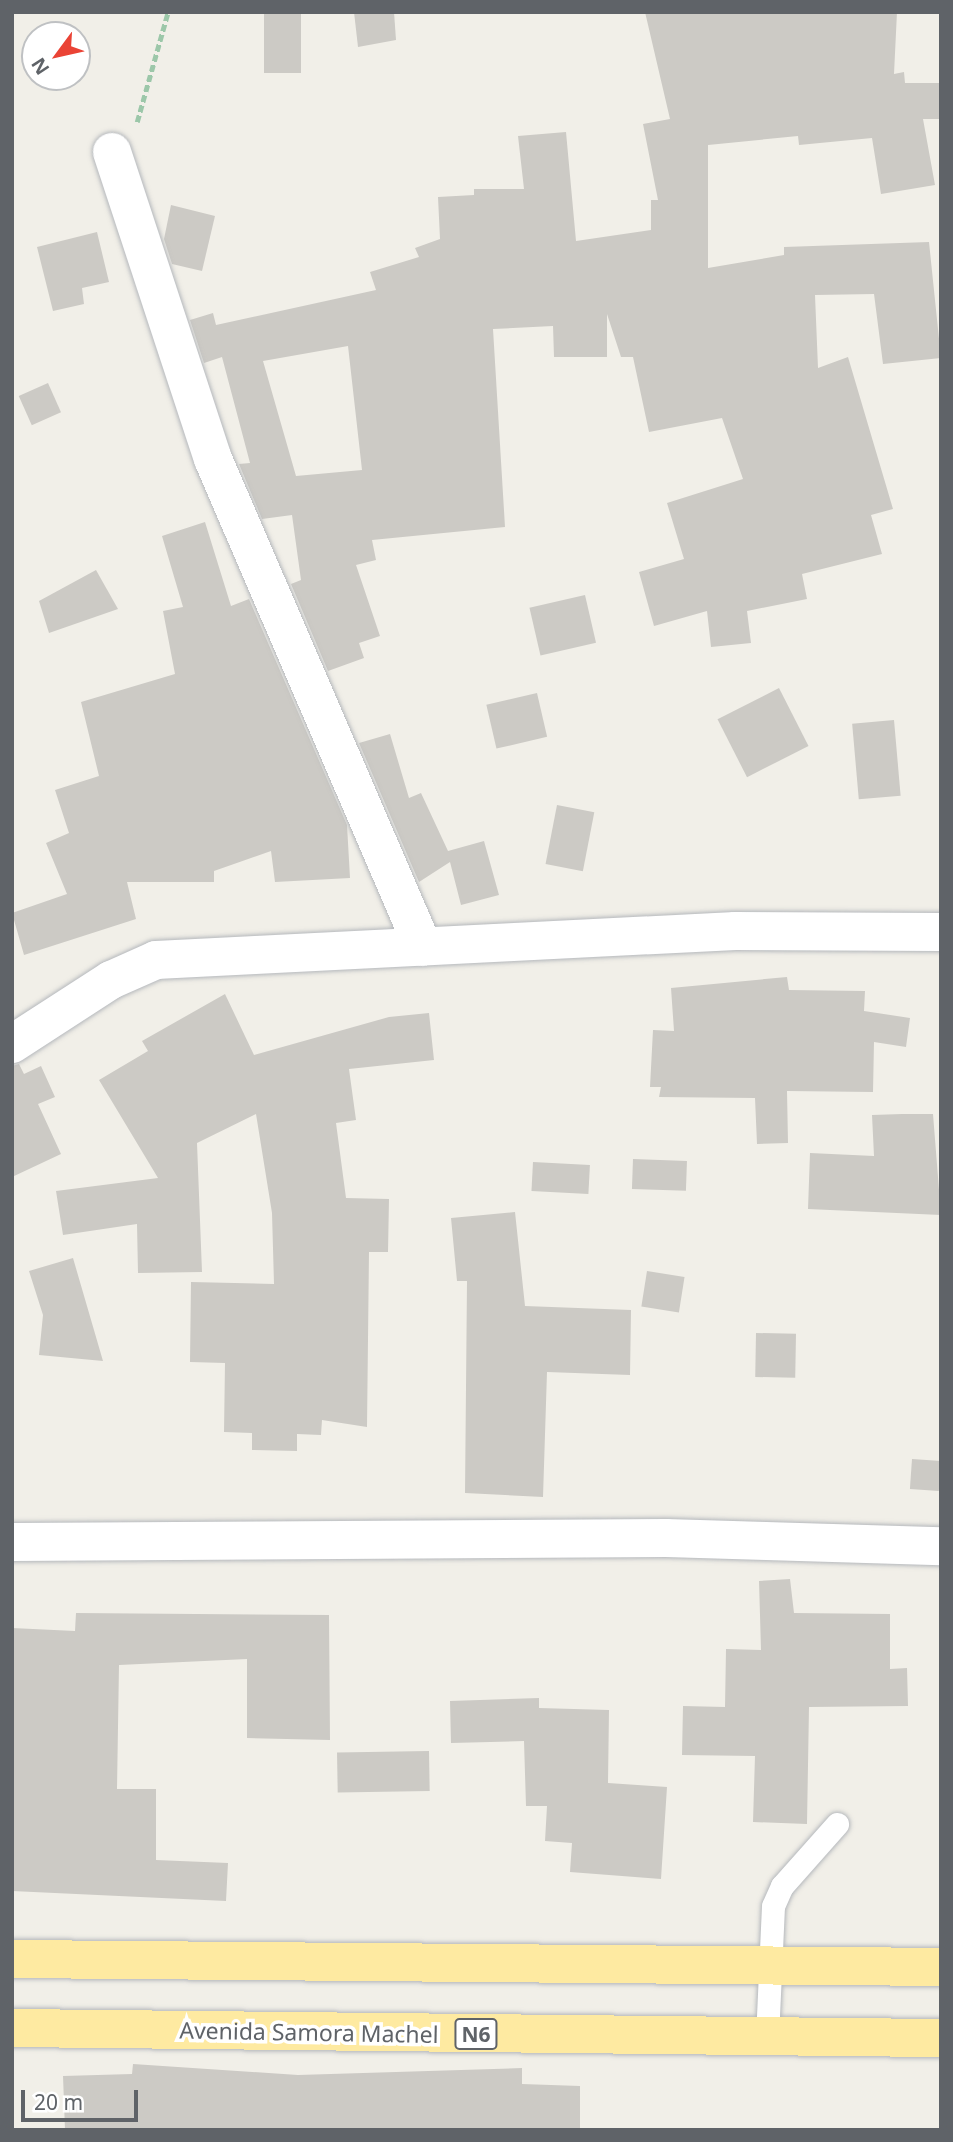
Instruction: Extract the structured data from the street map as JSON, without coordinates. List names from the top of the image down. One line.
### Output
{"streets":{"highway":["Avenida Samora Machel","N6"]},"scale_bar":"20 m","north":"bottom left"}
